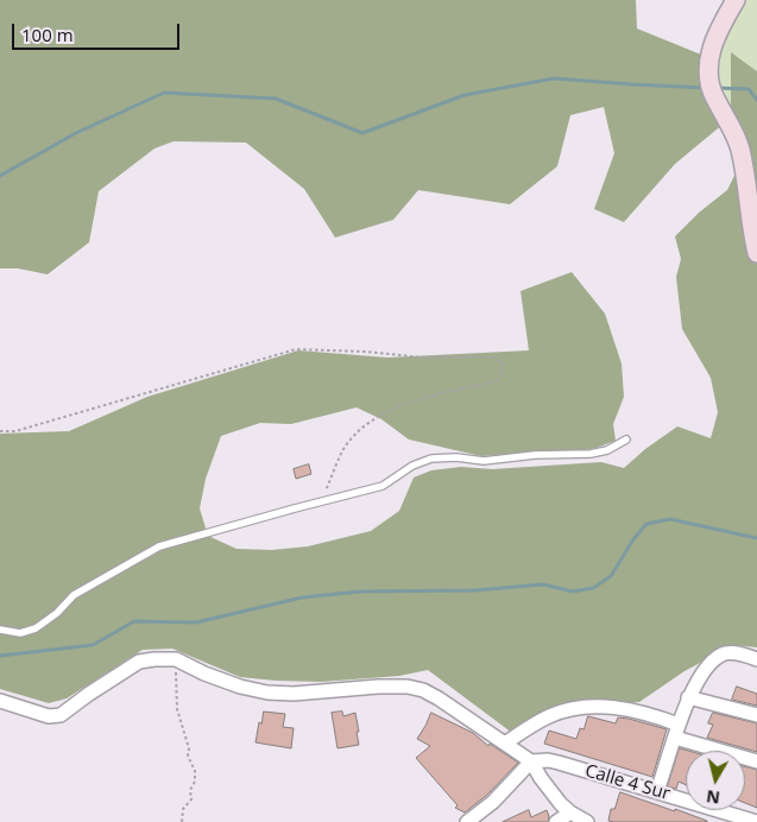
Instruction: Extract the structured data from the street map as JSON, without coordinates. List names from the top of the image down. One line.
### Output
{"streets":{"street":["Calle 4 Sur"]},"scale_bar":"100 m","north":"bottom"}
